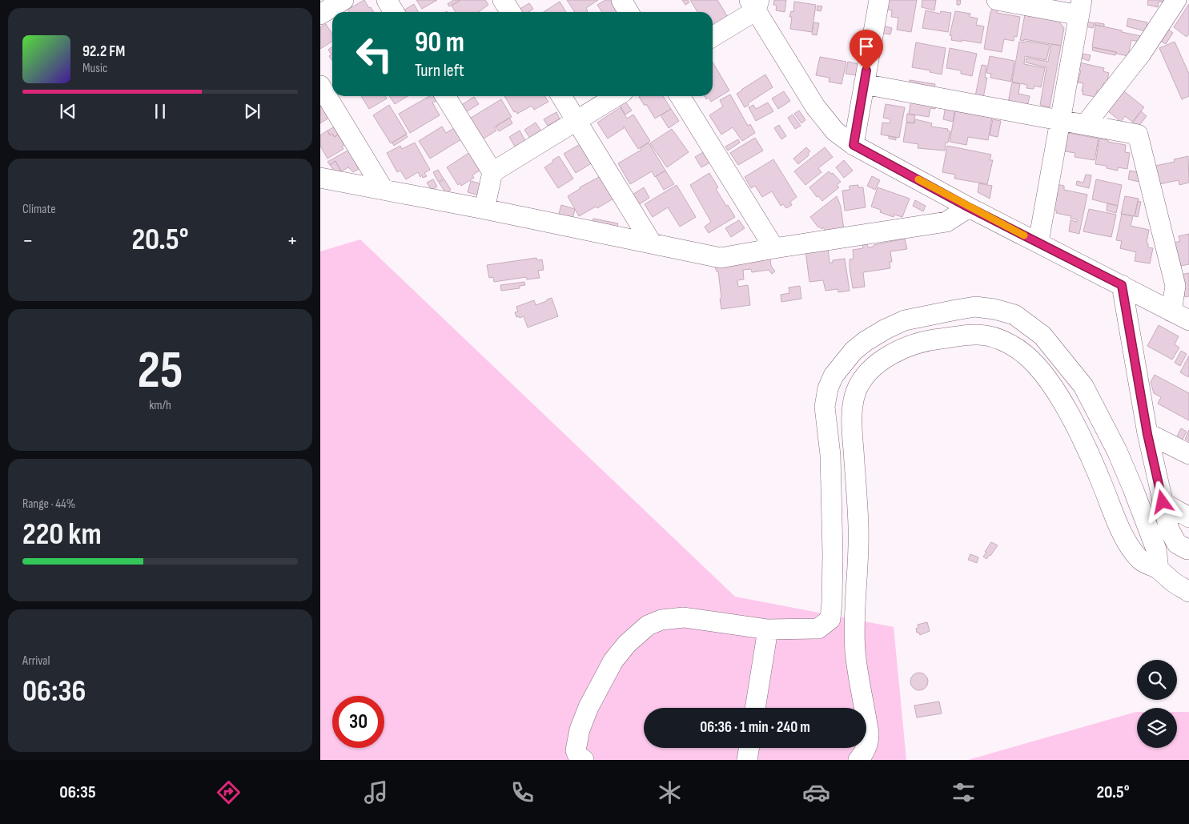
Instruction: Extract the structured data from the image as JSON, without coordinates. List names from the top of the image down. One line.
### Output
{"page":{"turn":["90 m","Turn left"],"song":["92.2 FM","Music"],"tile":["Climate",["25","km/h"],["Range · 44%","220 km"],["Arrival","06:36"]],"heat":["−","20.5°","+"],"limit":"30","trip":"06:36 · 1 min · 240 m","tabs":["06:35","20.5°"]}}
